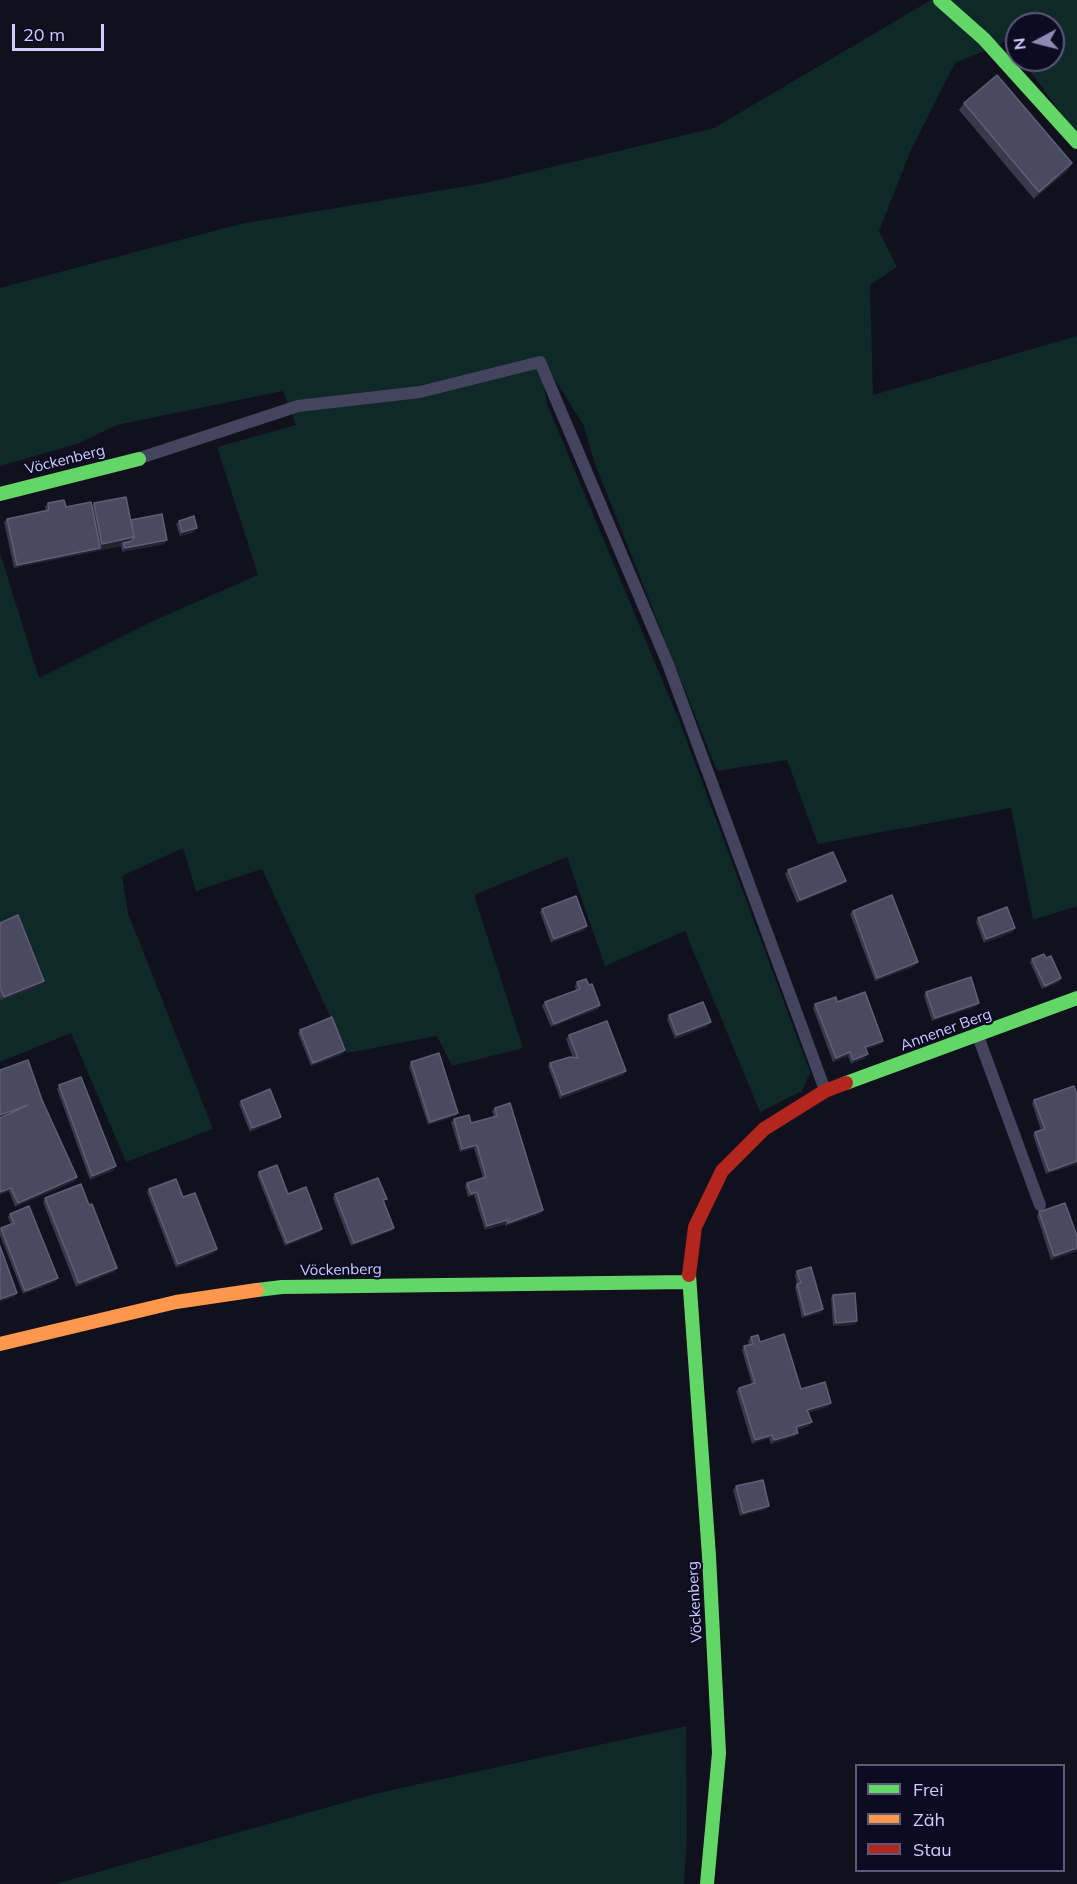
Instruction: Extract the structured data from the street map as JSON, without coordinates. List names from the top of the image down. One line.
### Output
{"streets":{"street":["Vöckenberg","Annener Berg"]},"crossings":[["Vöckenberg","Annener Berg"]],"legend":["Frei","Zäh","Stau"],"scale_bar":"20 m","north":"left"}
